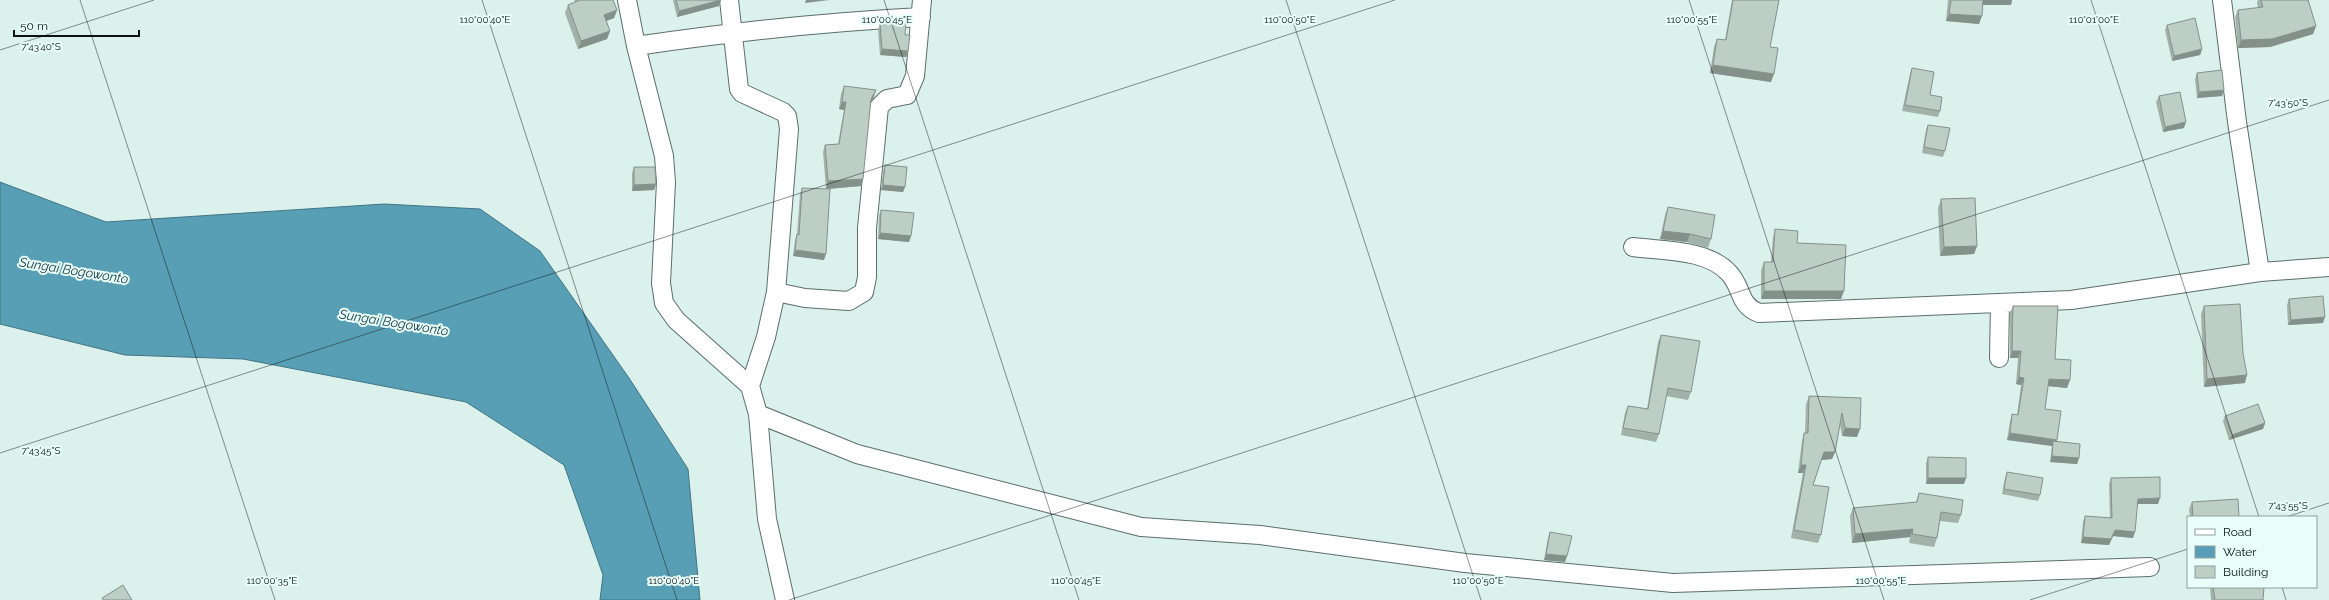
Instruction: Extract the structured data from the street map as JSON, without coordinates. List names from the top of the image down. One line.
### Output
{"water":["Sungai Bogowonto"],"legend":["Road","Water","Building"],"scale_bar":"50 m","coordinates":["110°00'40\"E","110°00'45\"E","110°00'50\"E","110°00'55\"E","110°01'00\"E","7°43'40\"S","7°43'50\"S","7°43'45\"S","7°43'55\"S","110°00'35\"E"]}
